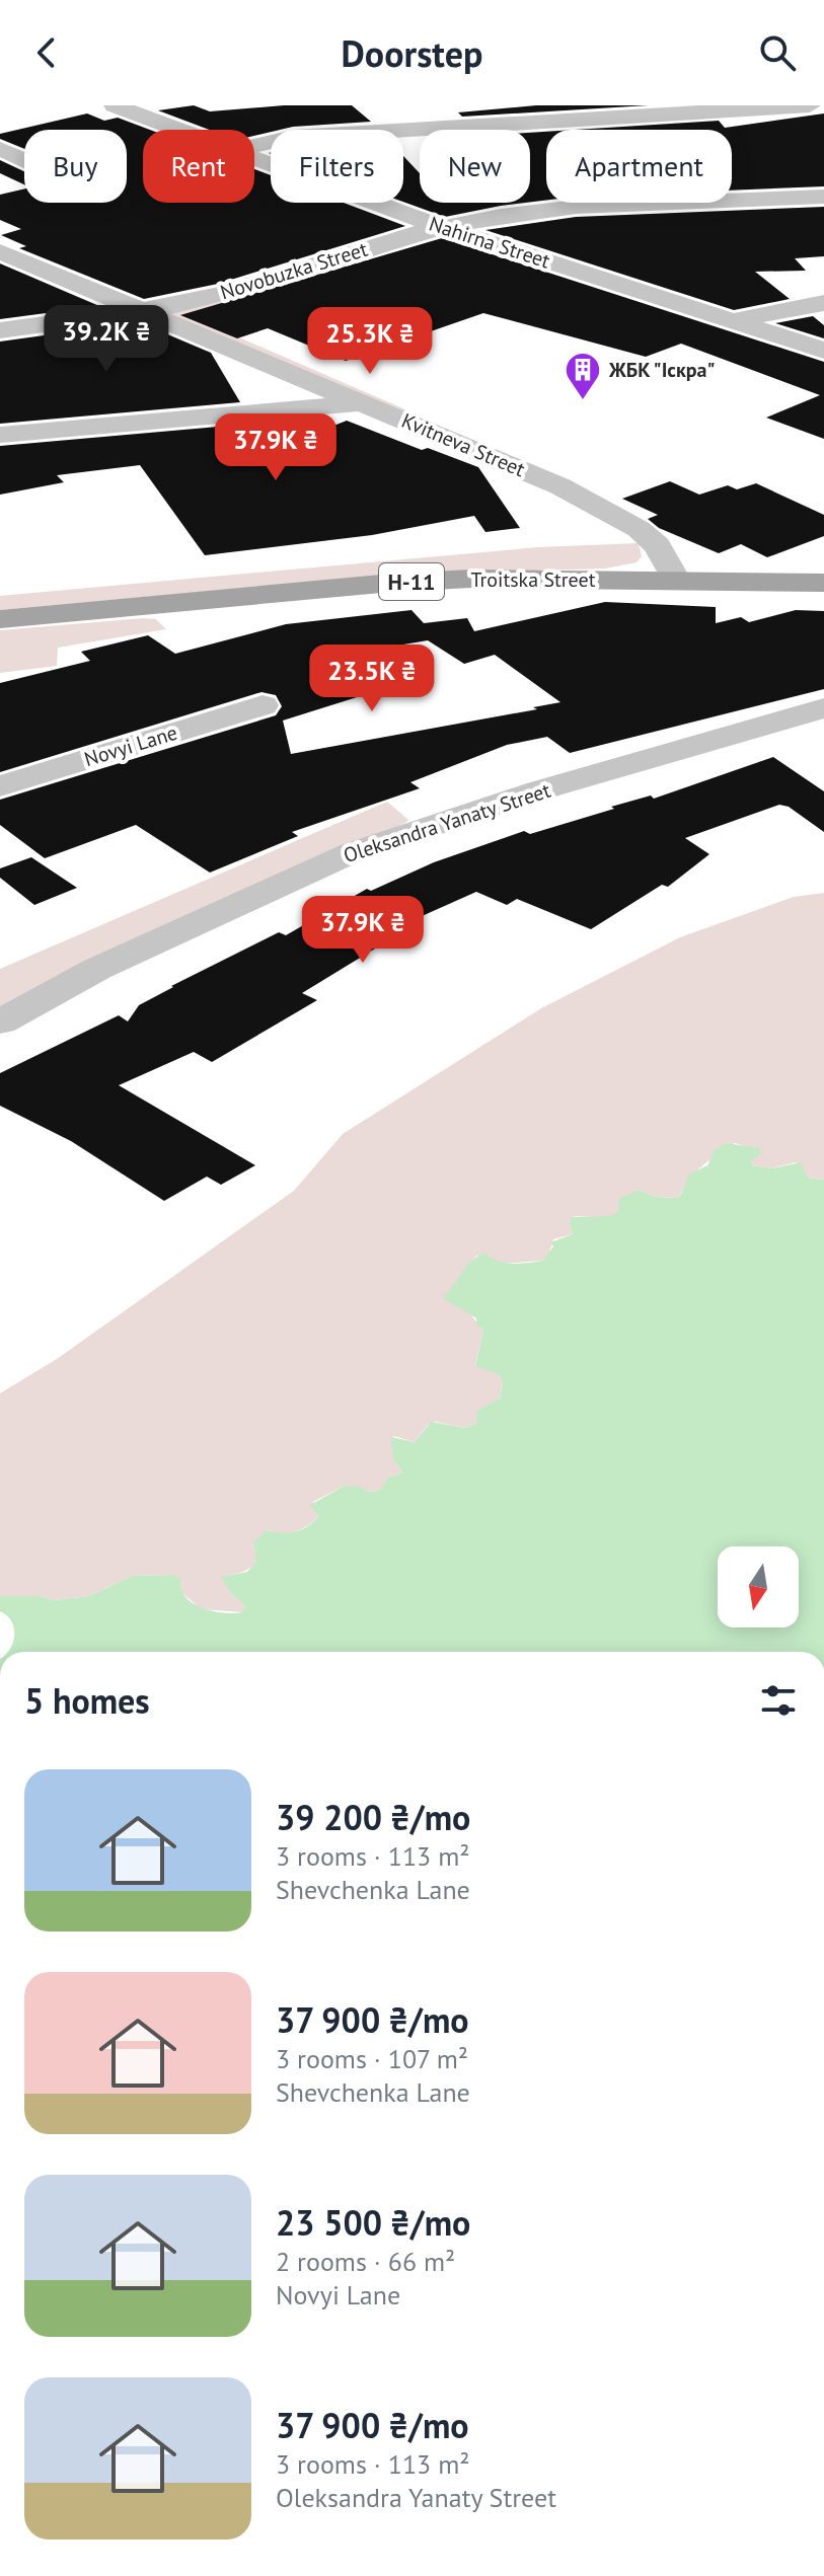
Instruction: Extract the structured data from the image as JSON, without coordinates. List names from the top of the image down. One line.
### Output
{"streets":{"main road":["Troitska Street","Н-11"],"street":["Nahirna Street","Novobuzka Street","Kvitneva Street","Novyi Lane","Oleksandra Yanaty Street"]},"crossings":[["Nahirna Street","Novobuzka Street"],["Novobuzka Street","Kvitneva Street"],["Kvitneva Street","Troitska Street"]],"places":{"building":["ЖБК \"Іскра\""]},"north":"bottom","page":{"header":"Doorstep","chip":["Buy","Rent","Filters","New","Apartment"],"price":["39.2K ₴","25.3K ₴","37.9K ₴","23.5K ₴","37.9K ₴"],"heading":"5 homes","list":[{"name":"39 200 ₴/mo","note":"3 rooms · 113 m² · Shevchenka Lane"},{"name":"37 900 ₴/mo","note":"3 rooms · 107 m² · Shevchenka Lane"},{"name":"23 500 ₴/mo","note":"2 rooms · 66 m² · Novyi Lane"},{"name":"37 900 ₴/mo","note":"3 rooms · 113 m² · Oleksandra Yanaty Street"}]}}
